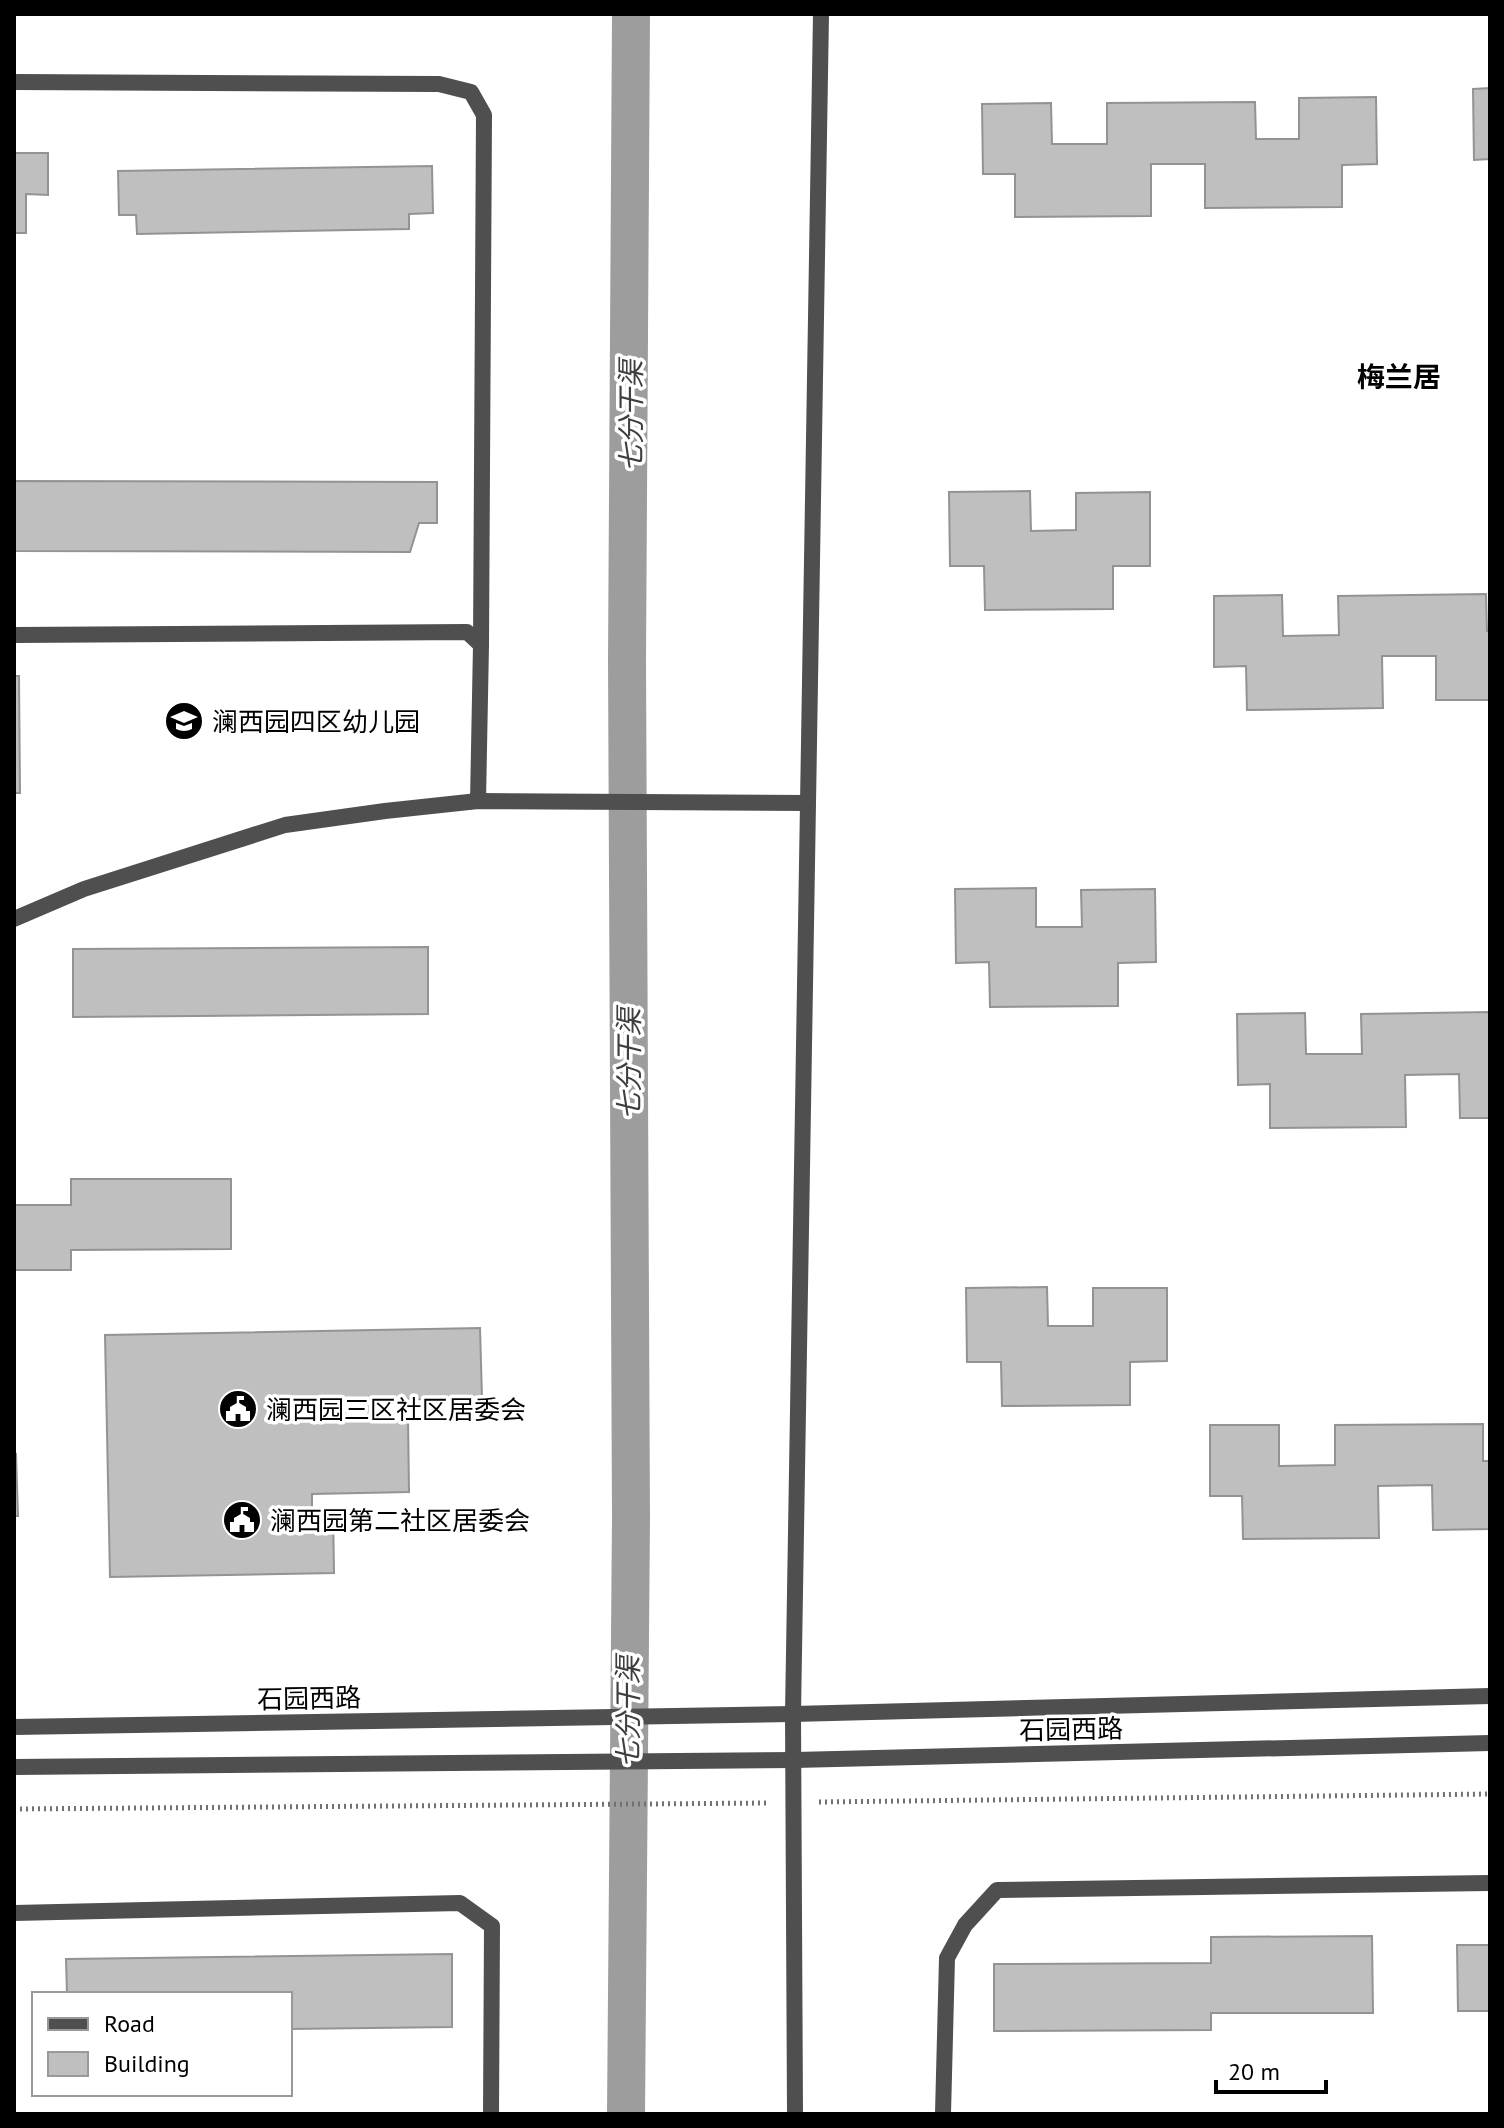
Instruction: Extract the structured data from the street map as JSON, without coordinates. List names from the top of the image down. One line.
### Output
{"streets":{"street":["石园西路"]},"districts":["梅兰居"],"water":["七分干渠"],"places":{"school or university":["澜西园四区幼儿园"],"public building":["澜西园三区社区居委会","澜西园第二社区居委会"]},"legend":["Road","Building"],"scale_bar":"20 m"}
